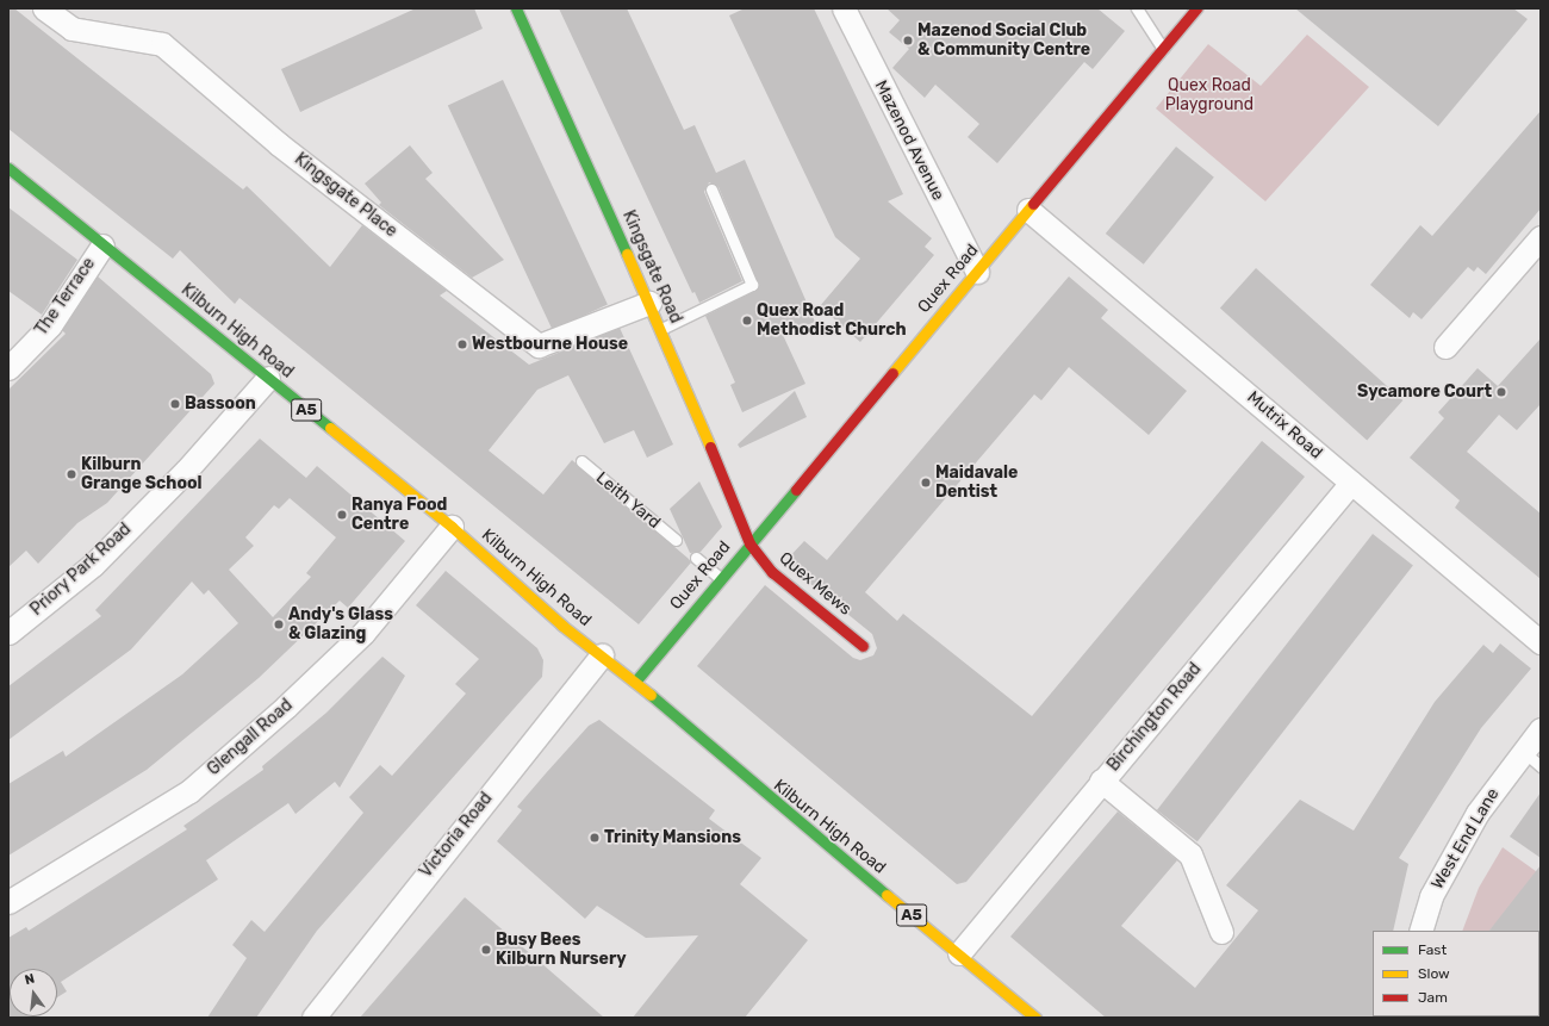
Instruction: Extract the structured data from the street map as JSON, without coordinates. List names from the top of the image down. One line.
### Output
{"streets":{"main road":["Kingsgate Road","Quex Road","Kilburn High Road","A5","Quex Mews"],"street":["Mazenod Avenue","Kingsgate Place","The Terrace","Mutrix Road","Priory Park Road","Birchington Road","Glengall Road","Victoria Road","West End Lane"],"lane":["Leith Yard"]},"crossings":[["Mazenod Avenue","Quex Road"],["Kingsgate Place","Kingsgate Road"],["Kingsgate Road","Quex Road"],["Kingsgate Road","Quex Mews"],["Quex Road","Kilburn High Road"],["Quex Road","Mutrix Road"],["Quex Road","Quex Mews"],["The Terrace","Kilburn High Road"],["Kilburn High Road","Priory Park Road"],["Kilburn High Road","Birchington Road"],["Kilburn High Road","Glengall Road"],["Kilburn High Road","Victoria Road"],["Mutrix Road","Birchington Road"]],"parks":["Quex Road Playground"],"places":["Mazenod Social Club & Community Centre","Quex Road Methodist Church","Westbourne House","Sycamore Court","Bassoon","Kilburn Grange School","Maidavale Dentist","Ranya Food Centre","Andy's Glass & Glazing","Trinity Mansions","Busy Bees Kilburn Nursery"],"legend":["Fast","Slow","Jam"],"north":"top"}
